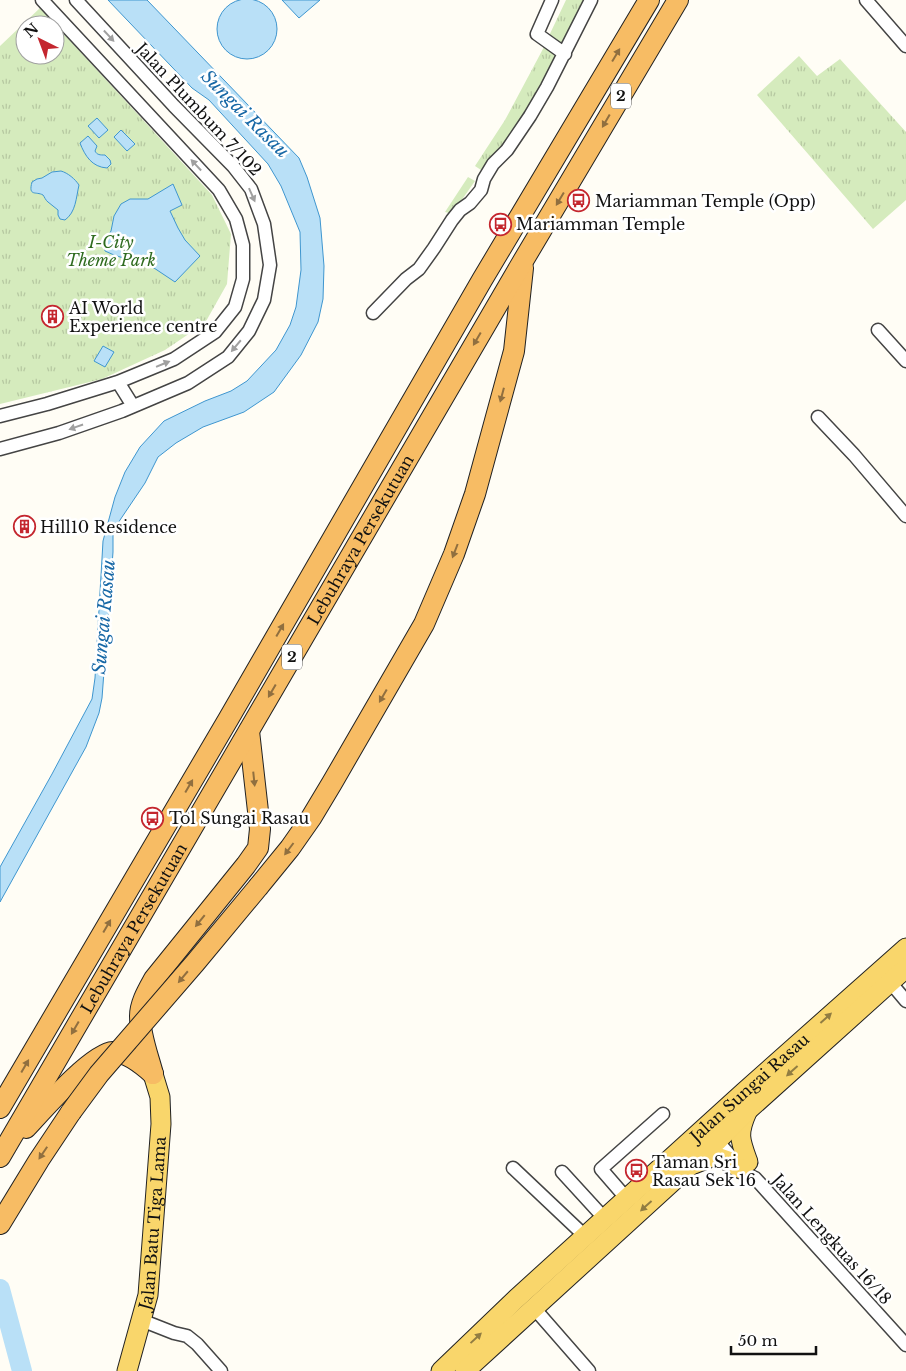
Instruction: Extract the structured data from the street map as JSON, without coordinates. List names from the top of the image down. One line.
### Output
{"streets":{"highway":["2","Lebuhraya Persekutuan"],"main road":["Jalan Sungai Rasau","Jalan Batu Tiga Lama"],"street":["Jalan Plumbum 7/102","Jalan Lengkuas 16/18"]},"crossings":[["Jalan Sungai Rasau","Jalan Lengkuas 16/18"]],"water":["Sungai Rasau"],"parks":["I-City Theme Park"],"places":{"bus stop":["Mariamman Temple (Opp)","Mariamman Temple","Tol Sungai Rasau","Taman Sri Rasau Sek 16"],"building":["AI World Experience centre","Hill10 Residence"]},"scale_bar":"50 m","north":"top left"}
